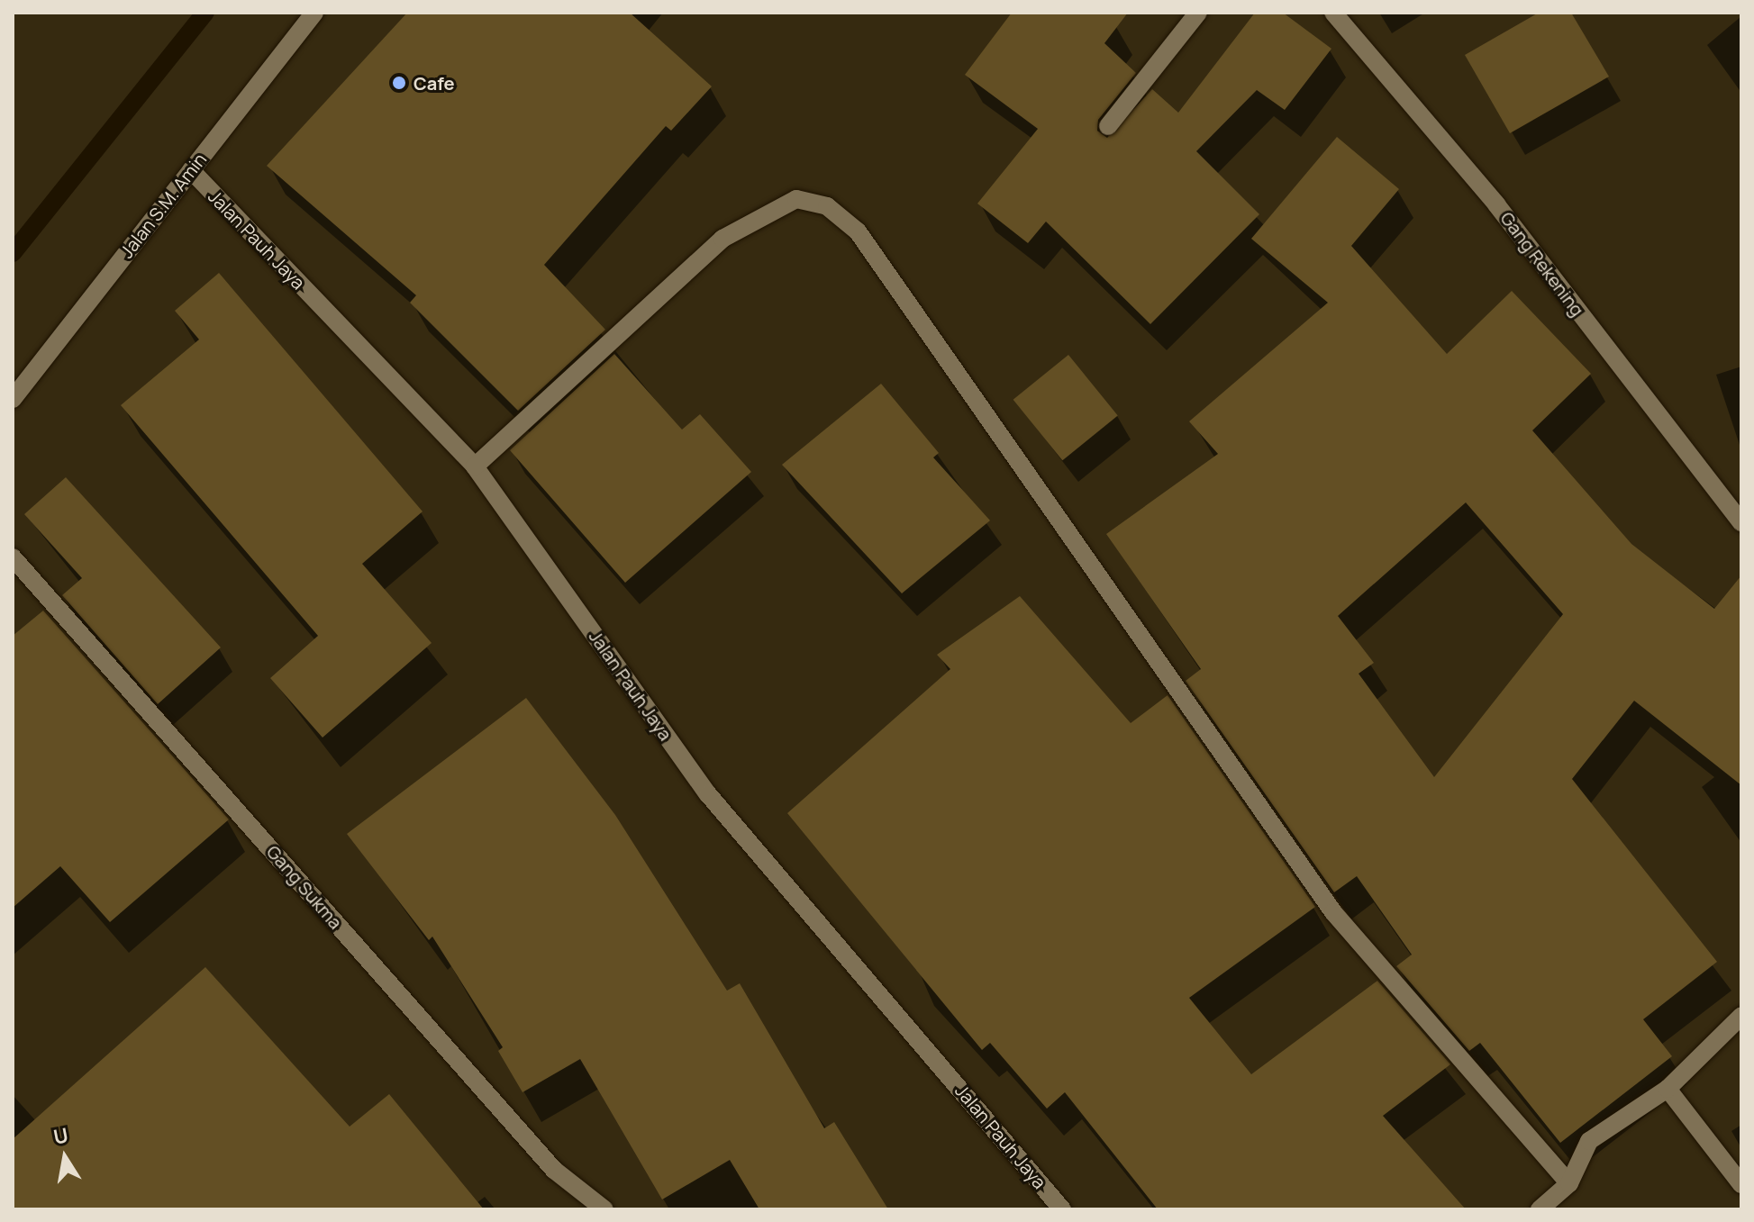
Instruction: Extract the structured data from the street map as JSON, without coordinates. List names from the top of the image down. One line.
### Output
{"streets":{"street":["Jalan S.M. Amin","Jalan Pauh Jaya","Gang Rekening","Gang Sukma"]},"crossings":[["Jalan S.M. Amin","Jalan Pauh Jaya"]],"places":["Cafe"],"north":"top"}
